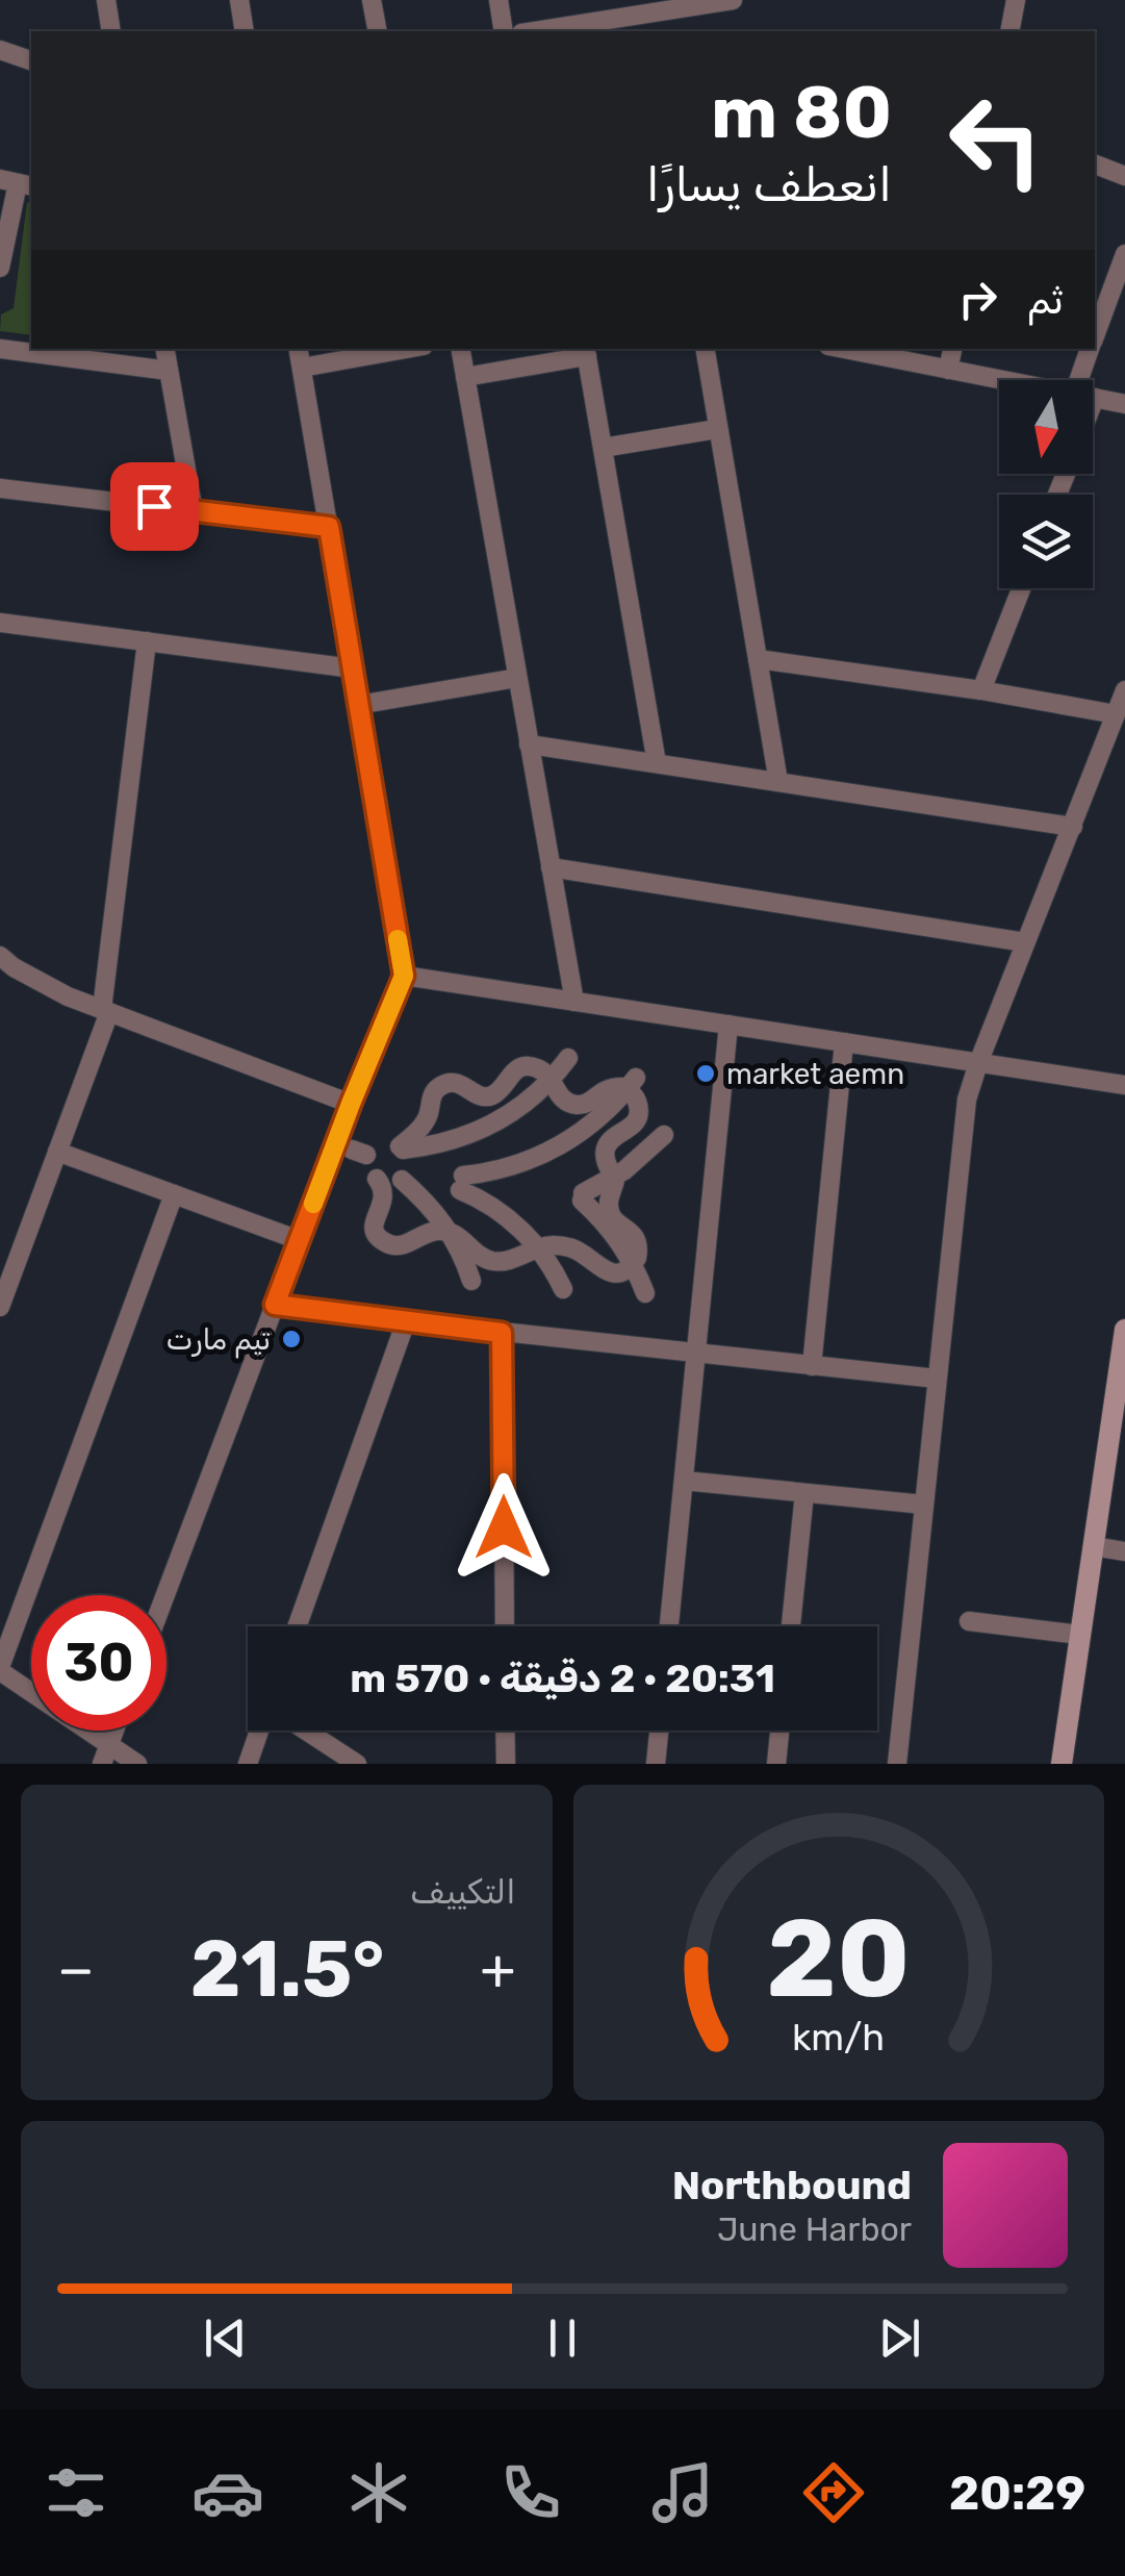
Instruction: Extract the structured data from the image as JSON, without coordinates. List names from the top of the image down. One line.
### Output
{"places":["market aemn","تیم مارت"],"north":"bottom","page":{"turn":["80 m","انعطف يسارًا"],"then":"ثم","limit":"30","trip":"20:31 · 2 دقيقة · 570 m","tile":"التكييف","heat":["−","21.5°","+"],"song":["Northbound","June Harbor"],"tabs":"20:29","gauge":["20","km/h"]}}
